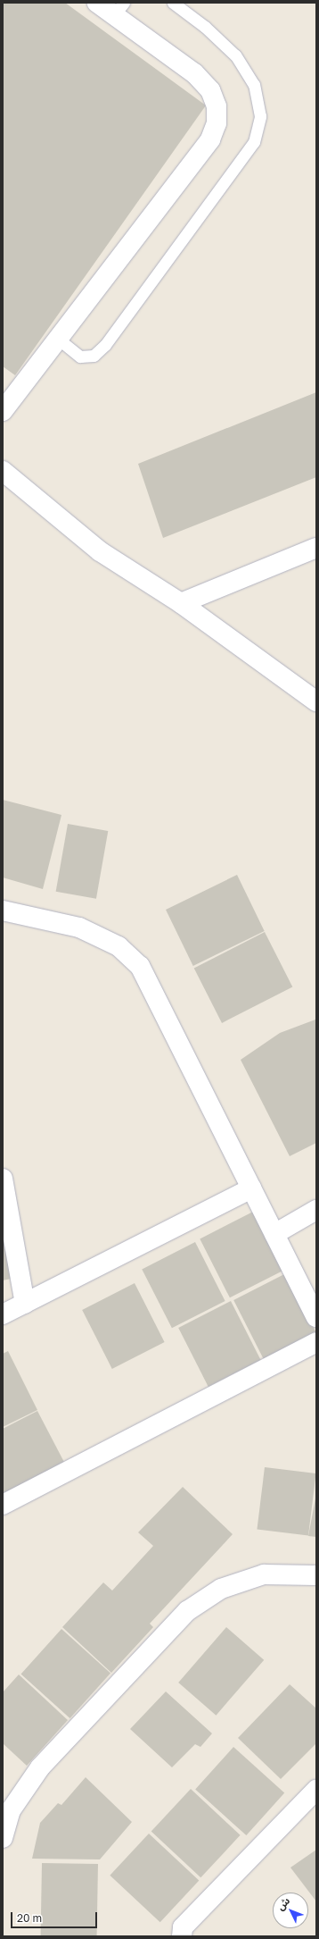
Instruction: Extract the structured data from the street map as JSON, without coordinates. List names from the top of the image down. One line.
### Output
{"scale_bar":"20 m","north":"top left"}
